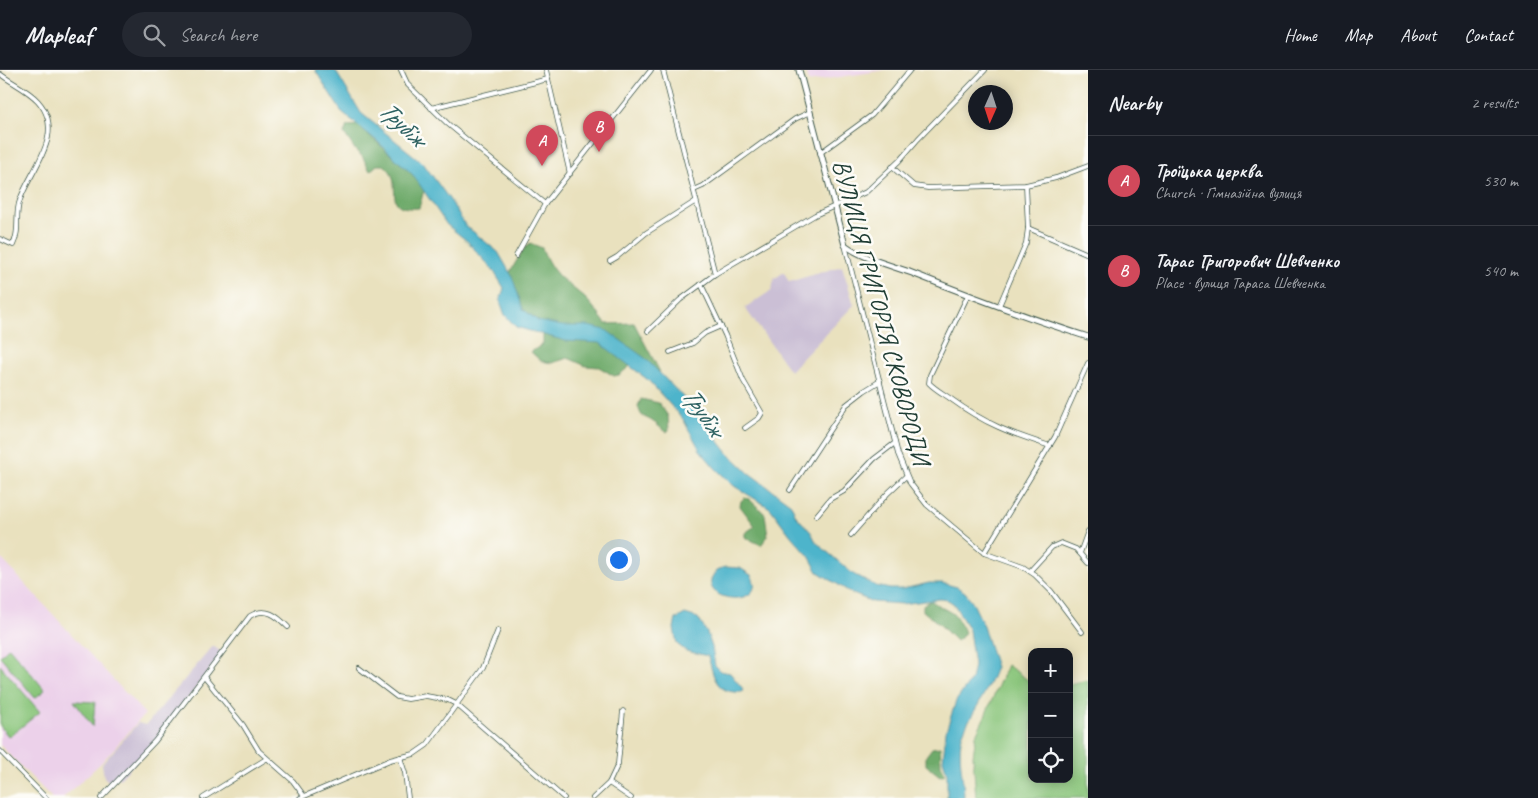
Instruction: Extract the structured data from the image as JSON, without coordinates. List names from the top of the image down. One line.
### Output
{"streets":{"street":["ВУЛИЦЯ ГРИГОРІЯ СКОВОРОДИ"]},"water":["Трубіж"],"north":"bottom","page":{"header":"Mapleaf","search":"Search here","nav":["Home","Map","About","Contact"],"heading":["Nearby","2 results"],"pins":["B","A"],"list":[{"mark":"A","name":"Троїцька церква","note":"Church · Гімназійна вулиця","value":"530 m"},{"mark":"B","name":"Тарас Григорович Шевченко","note":"Place · вулиця Тараса Шевченка","value":"540 m"}],"map_buttons":["+","−"]}}
